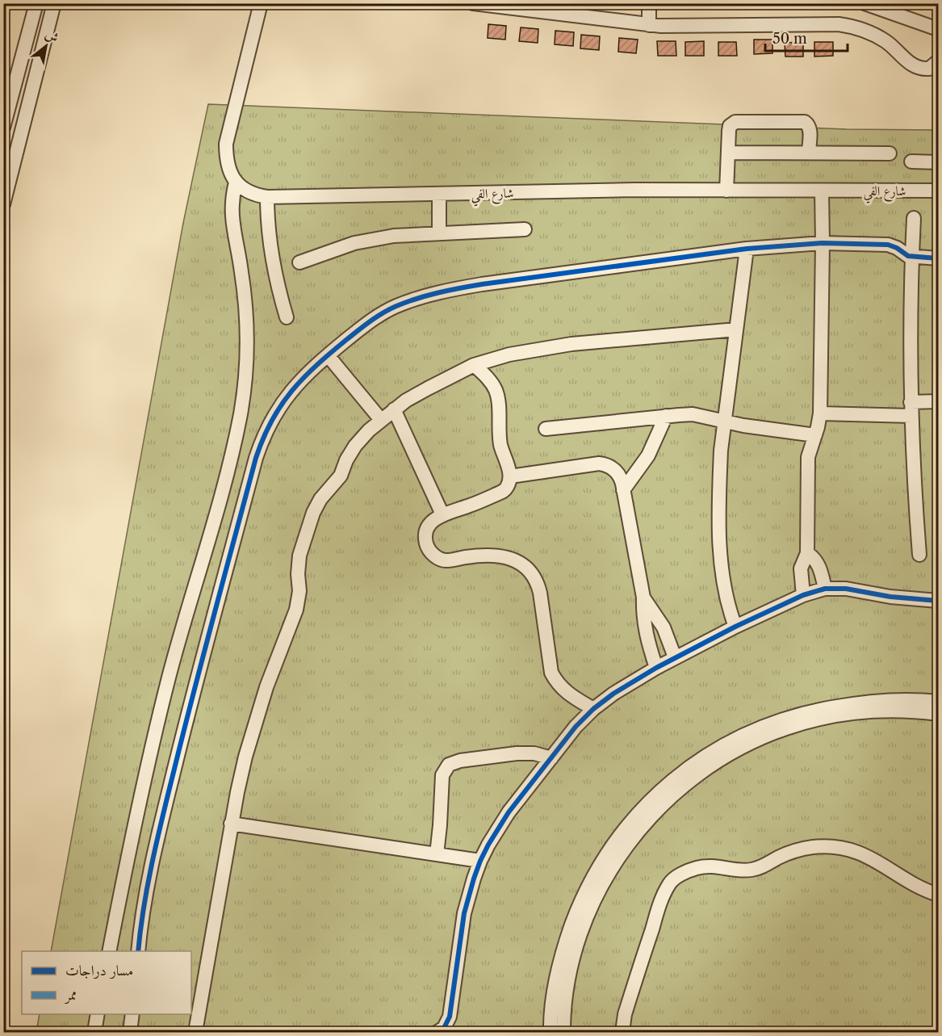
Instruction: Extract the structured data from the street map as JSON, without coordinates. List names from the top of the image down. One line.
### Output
{"streets":{"street":["شارع الفي"]},"legend":["مسار دراجات","ممر"],"scale_bar":"50 m","north":"top right"}
